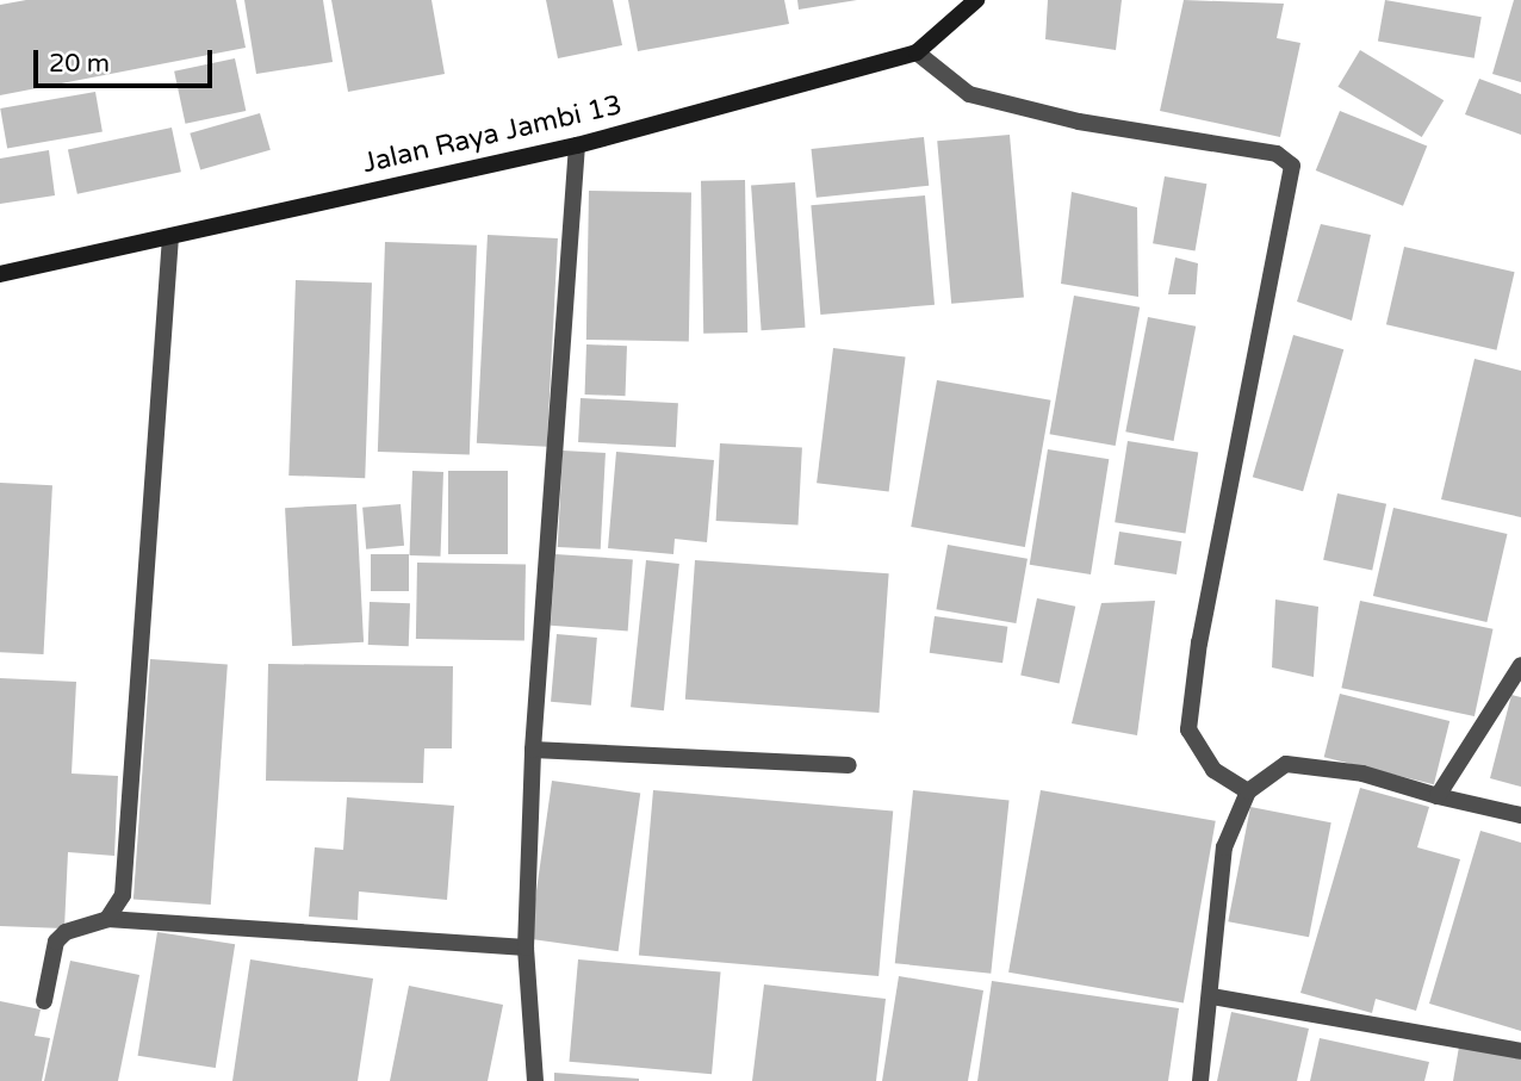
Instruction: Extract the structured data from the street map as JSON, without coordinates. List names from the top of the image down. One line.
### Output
{"streets":{"street":["Jalan Raya Jambi 13"]},"scale_bar":"20 m"}
